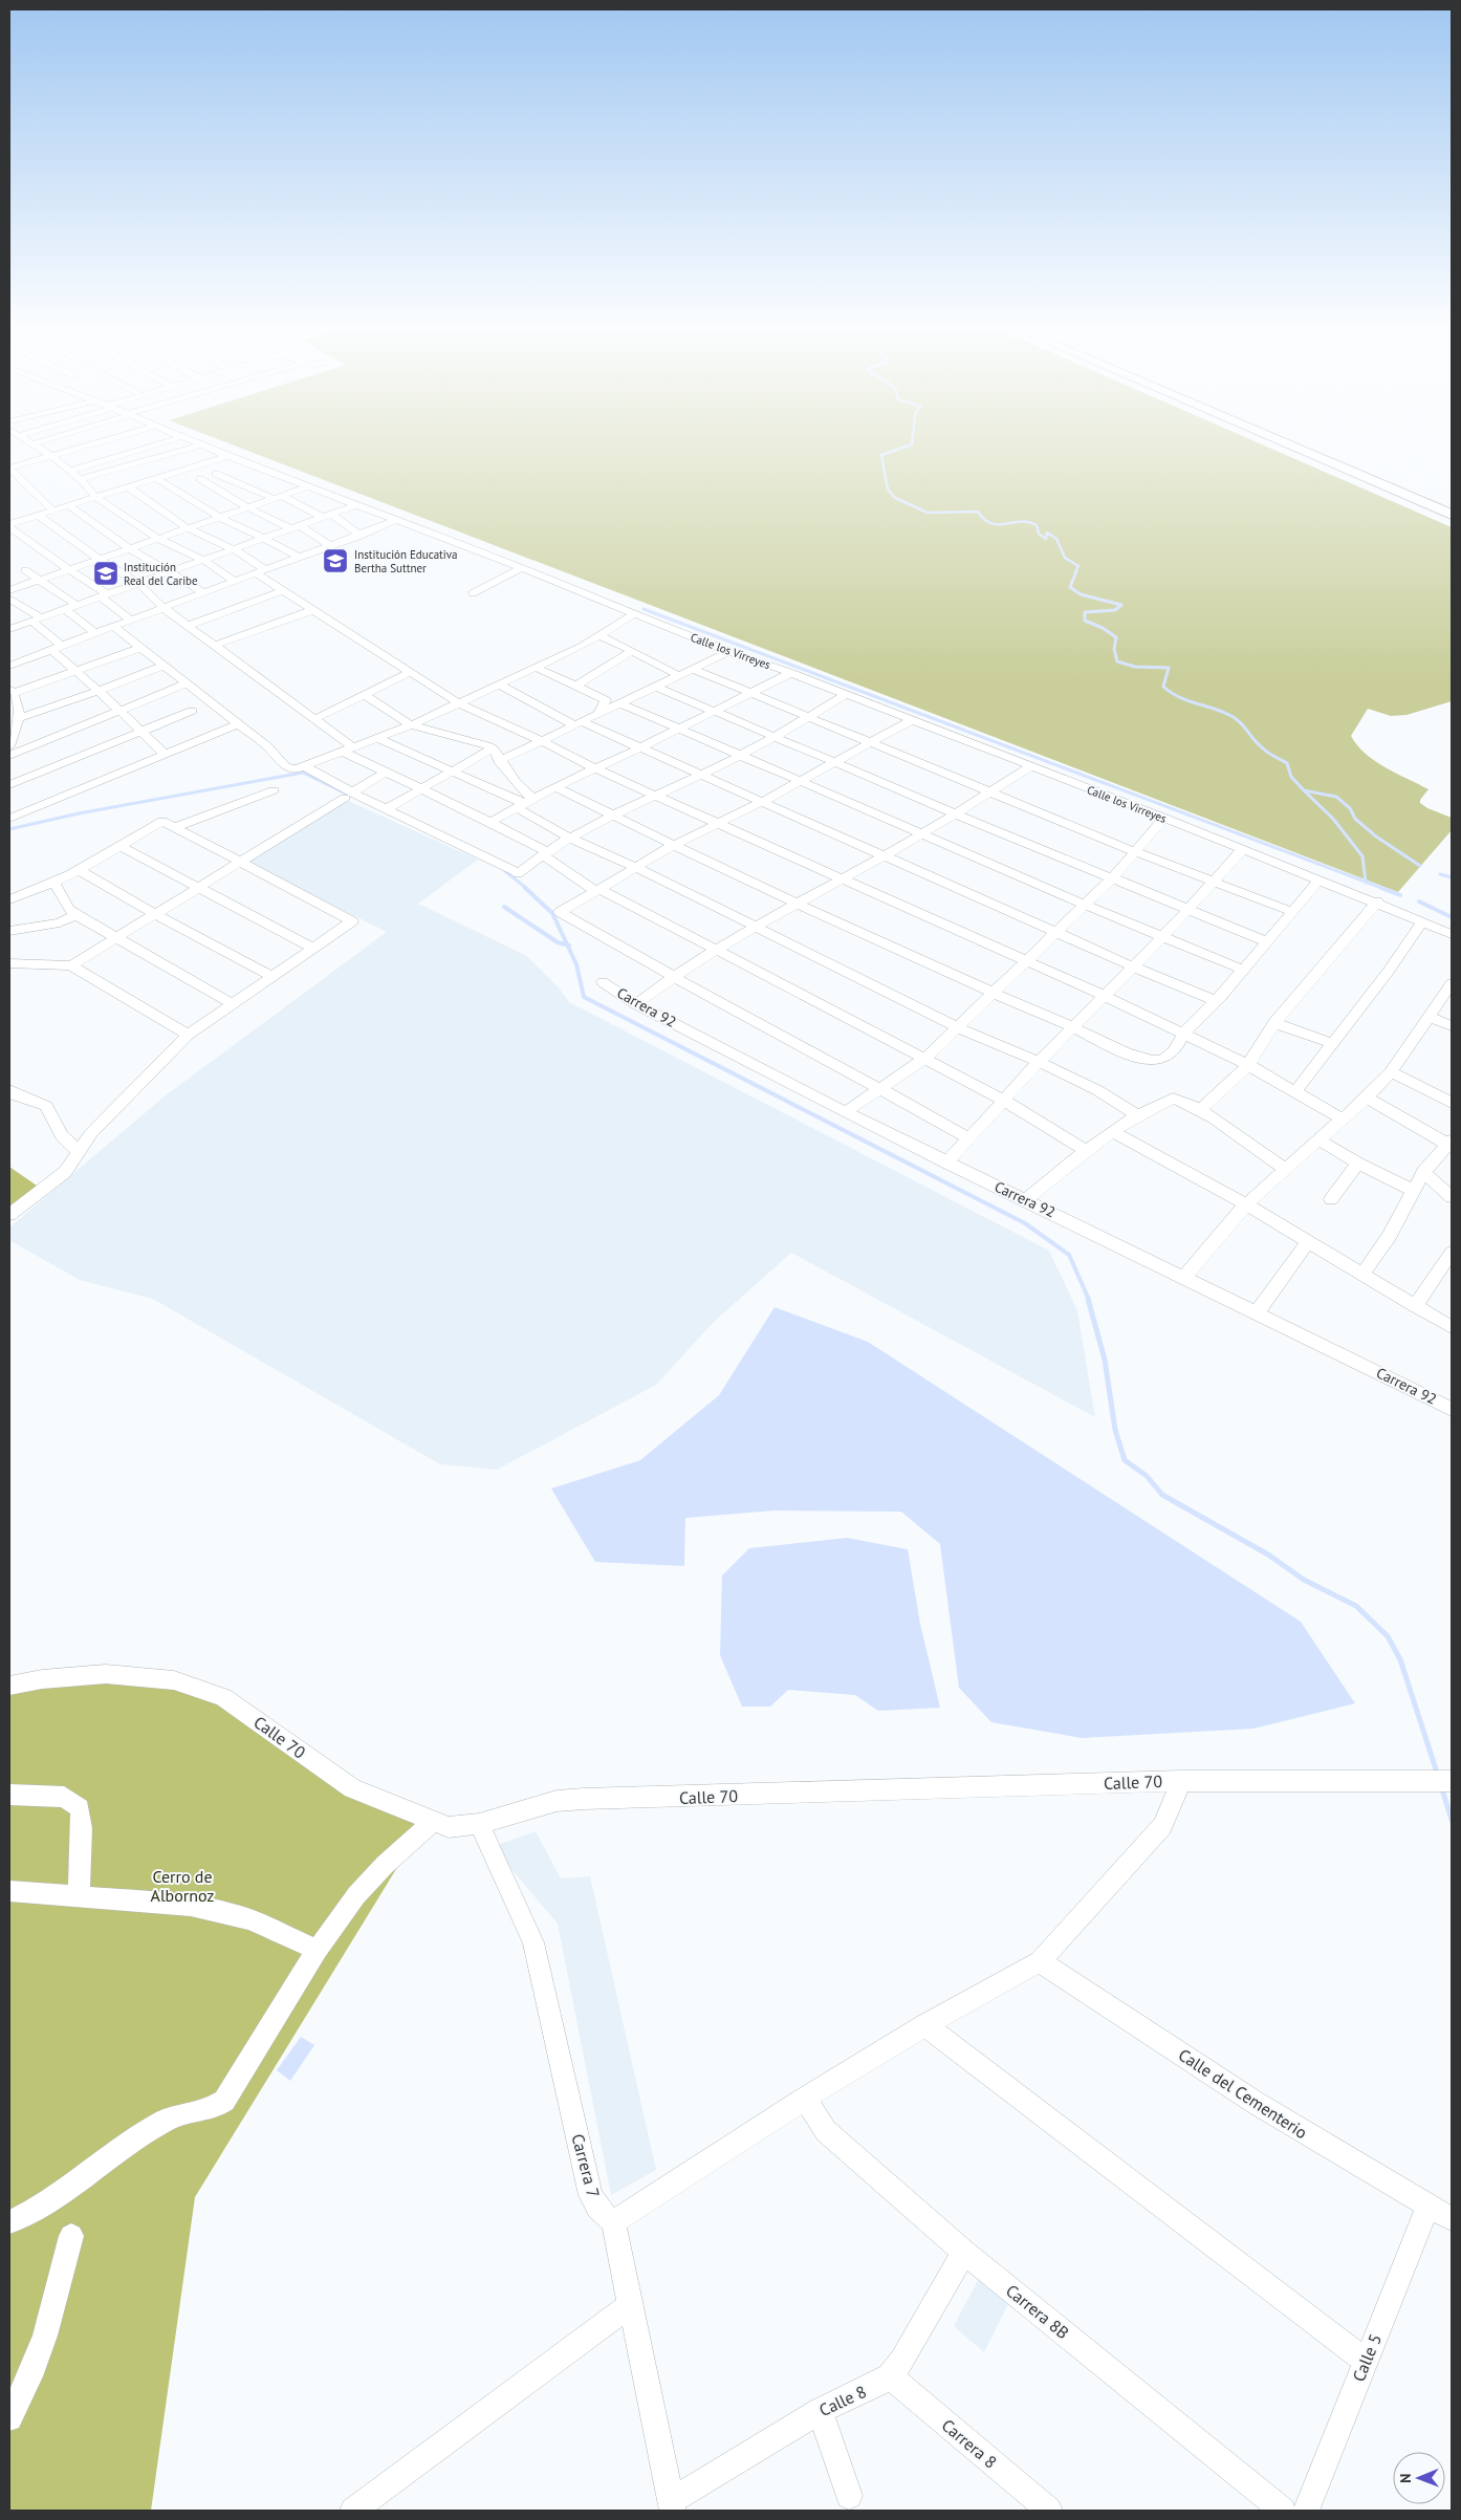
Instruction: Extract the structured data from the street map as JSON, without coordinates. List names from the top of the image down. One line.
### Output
{"streets":{"street":["Calle los Virreyes","Carrera 92","Calle 70","Calle del Cementerio","Carrera 7","Carrera 8B","Calle 5","Calle 8","Carrera 8"]},"crossings":[["Calle 70","Carrera 7"],["Calle del Cementerio","Calle 5"],["Carrera 8B","Calle 8"],["Calle 8","Carrera 8"]],"parks":["Cerro de Albornoz"],"places":{"school or university":["Institución Educativa Bertha Suttner","Institución Real del Caribe"]},"north":"left"}
